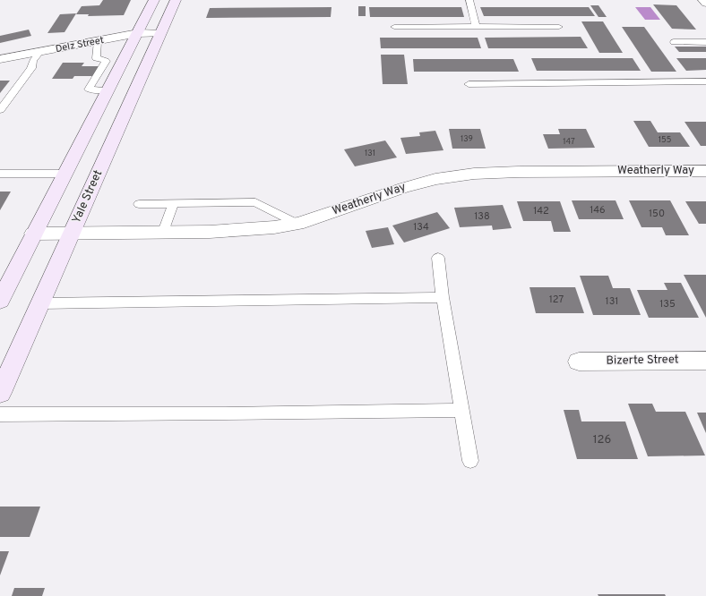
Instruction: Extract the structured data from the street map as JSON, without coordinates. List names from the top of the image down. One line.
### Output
{"streets":{"main road":["Yale Street"],"street":["Delz Street","Weatherly Way","Bizerte Street"]},"crossings":[["Delz Street","Yale Street"],["Weatherly Way","Yale Street"]],"house_numbers":["139","155","147","131","146","142","150","138","134","127","131","135","126"]}
